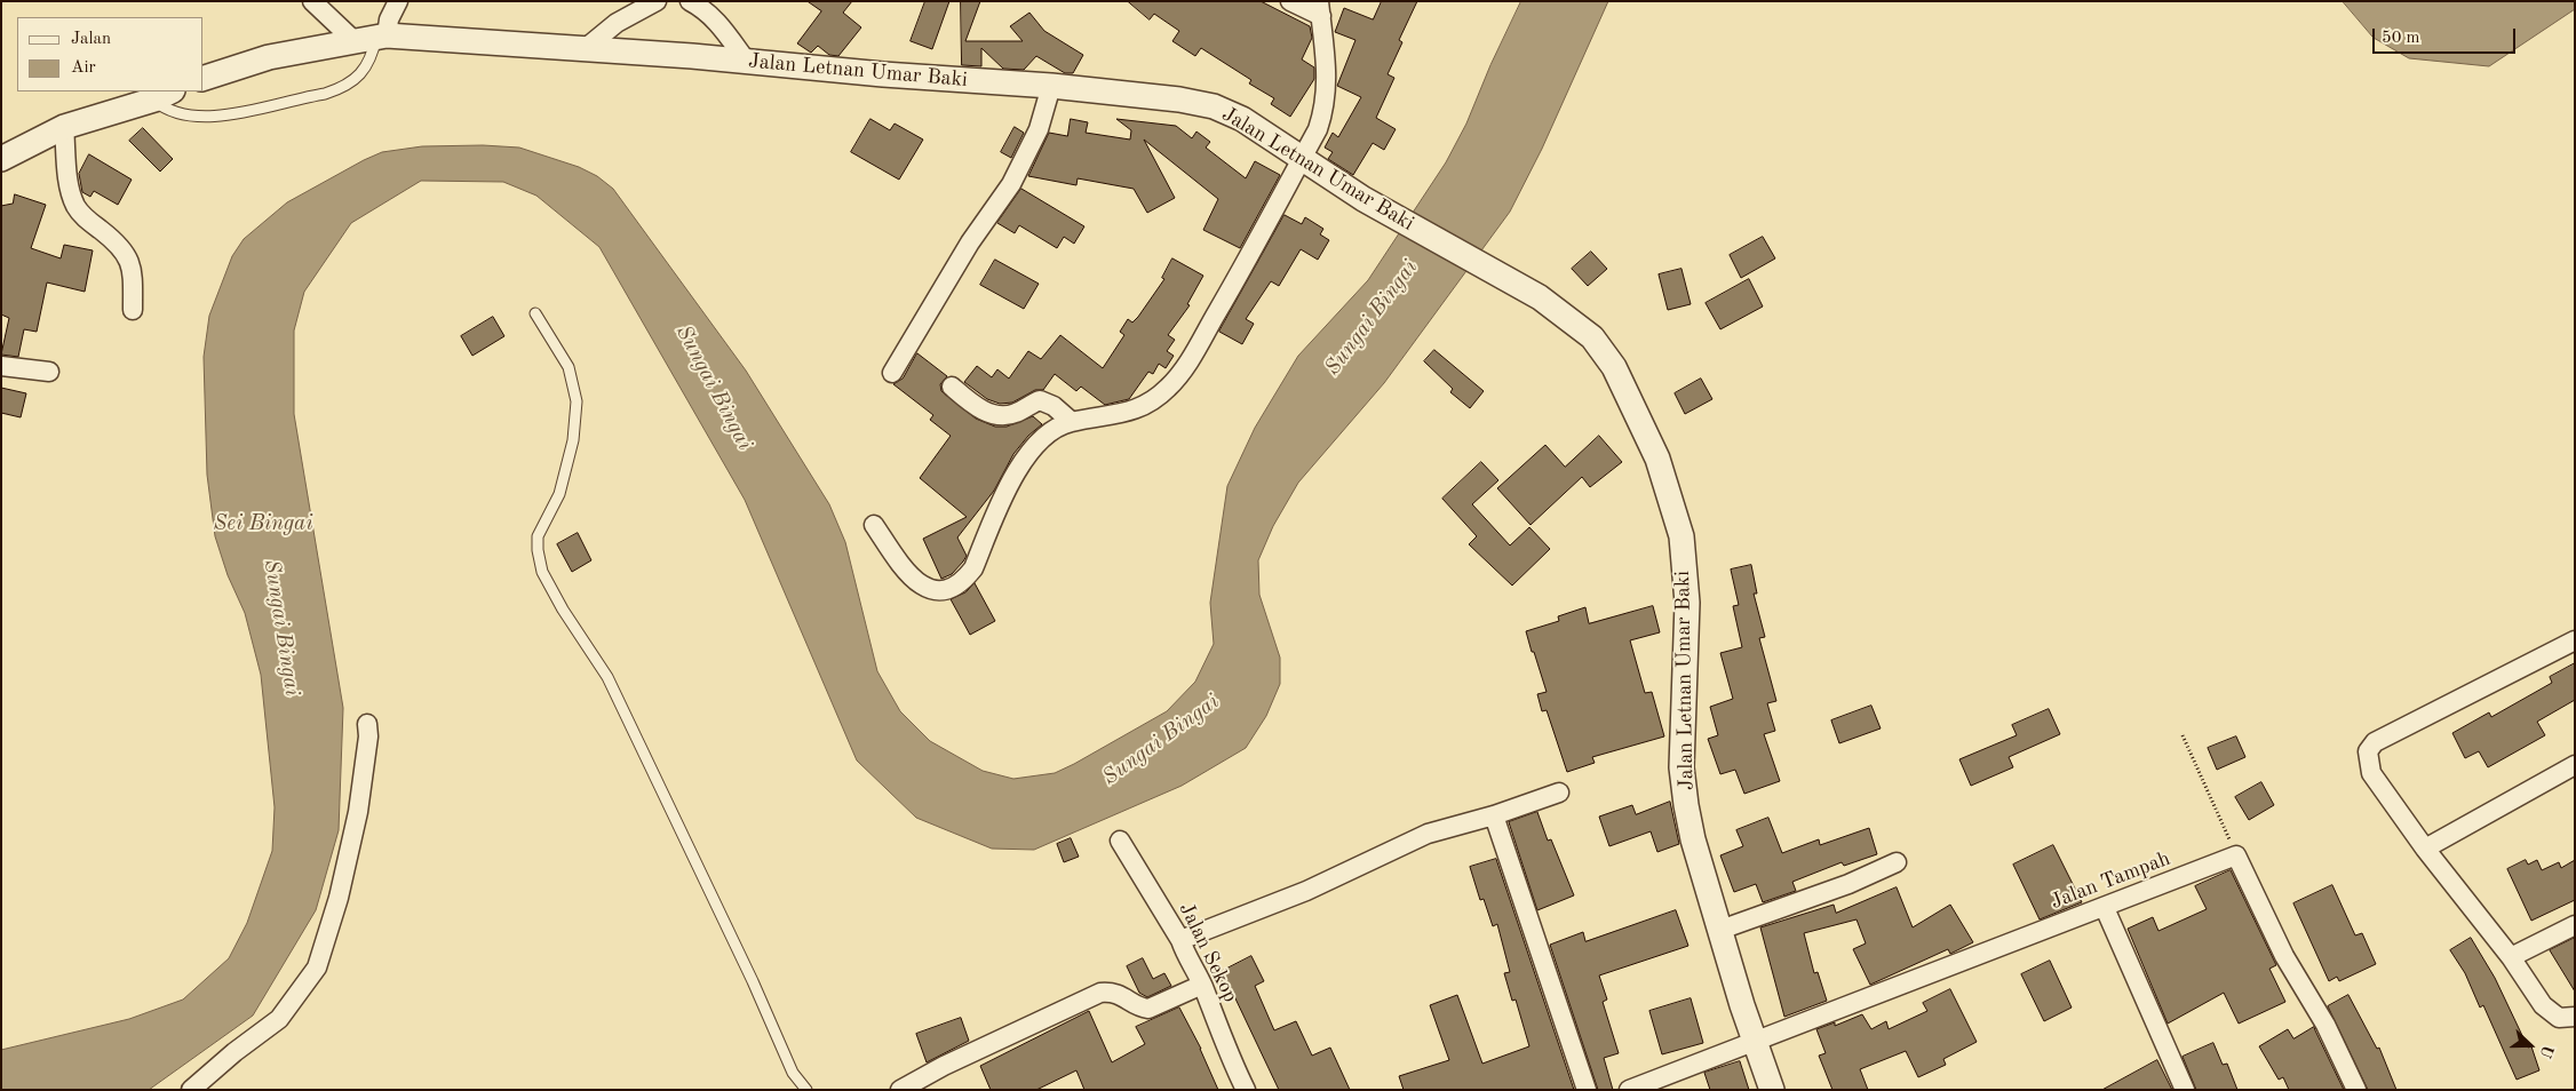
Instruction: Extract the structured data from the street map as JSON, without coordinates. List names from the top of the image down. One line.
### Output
{"streets":{"street":["Jalan Letnan Umar Baki","Jalan Tampah","Jalan Sekop"]},"crossings":[["Jalan Letnan Umar Baki","Jalan Tampah"]],"water":["Sungai Bingai","Sei Bingai"],"legend":["Jalan","Air"],"scale_bar":"50 m","north":"right"}
